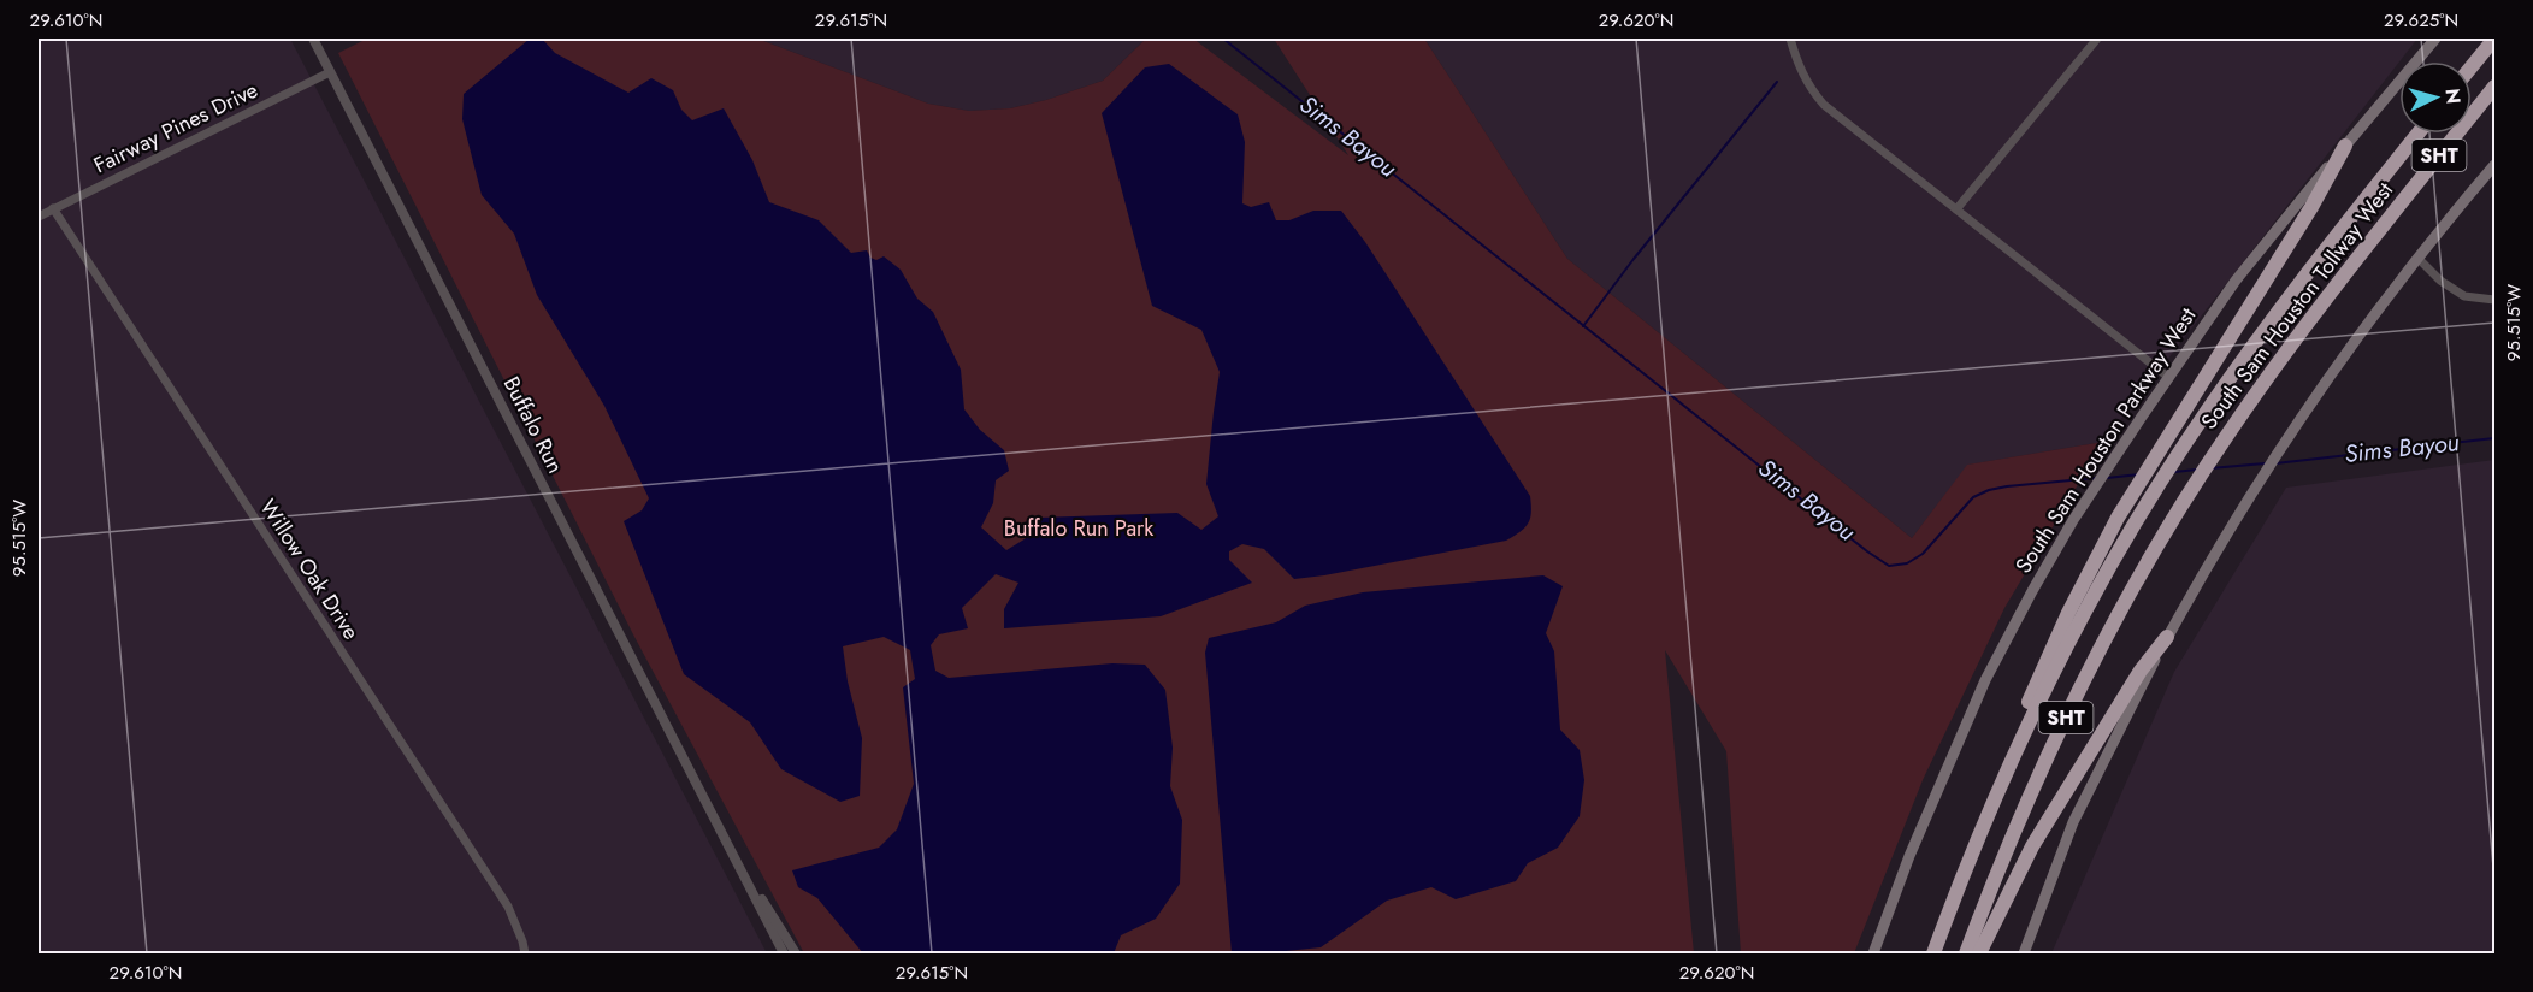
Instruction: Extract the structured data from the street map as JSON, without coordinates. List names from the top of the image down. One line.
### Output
{"streets":{"highway":["SHT","South Sam Houston Tollway West"],"main road":["South Sam Houston Parkway West"],"street":["Fairway Pines Drive","Buffalo Run","Willow Oak Drive"]},"crossings":[["Fairway Pines Drive","Buffalo Run"],["Fairway Pines Drive","Willow Oak Drive"]],"water":["Sims Bayou"],"parks":["Buffalo Run Park"],"north":"right","coordinates":["29.610°N","29.615°N","29.620°N","29.625°N","95.515°W"]}
